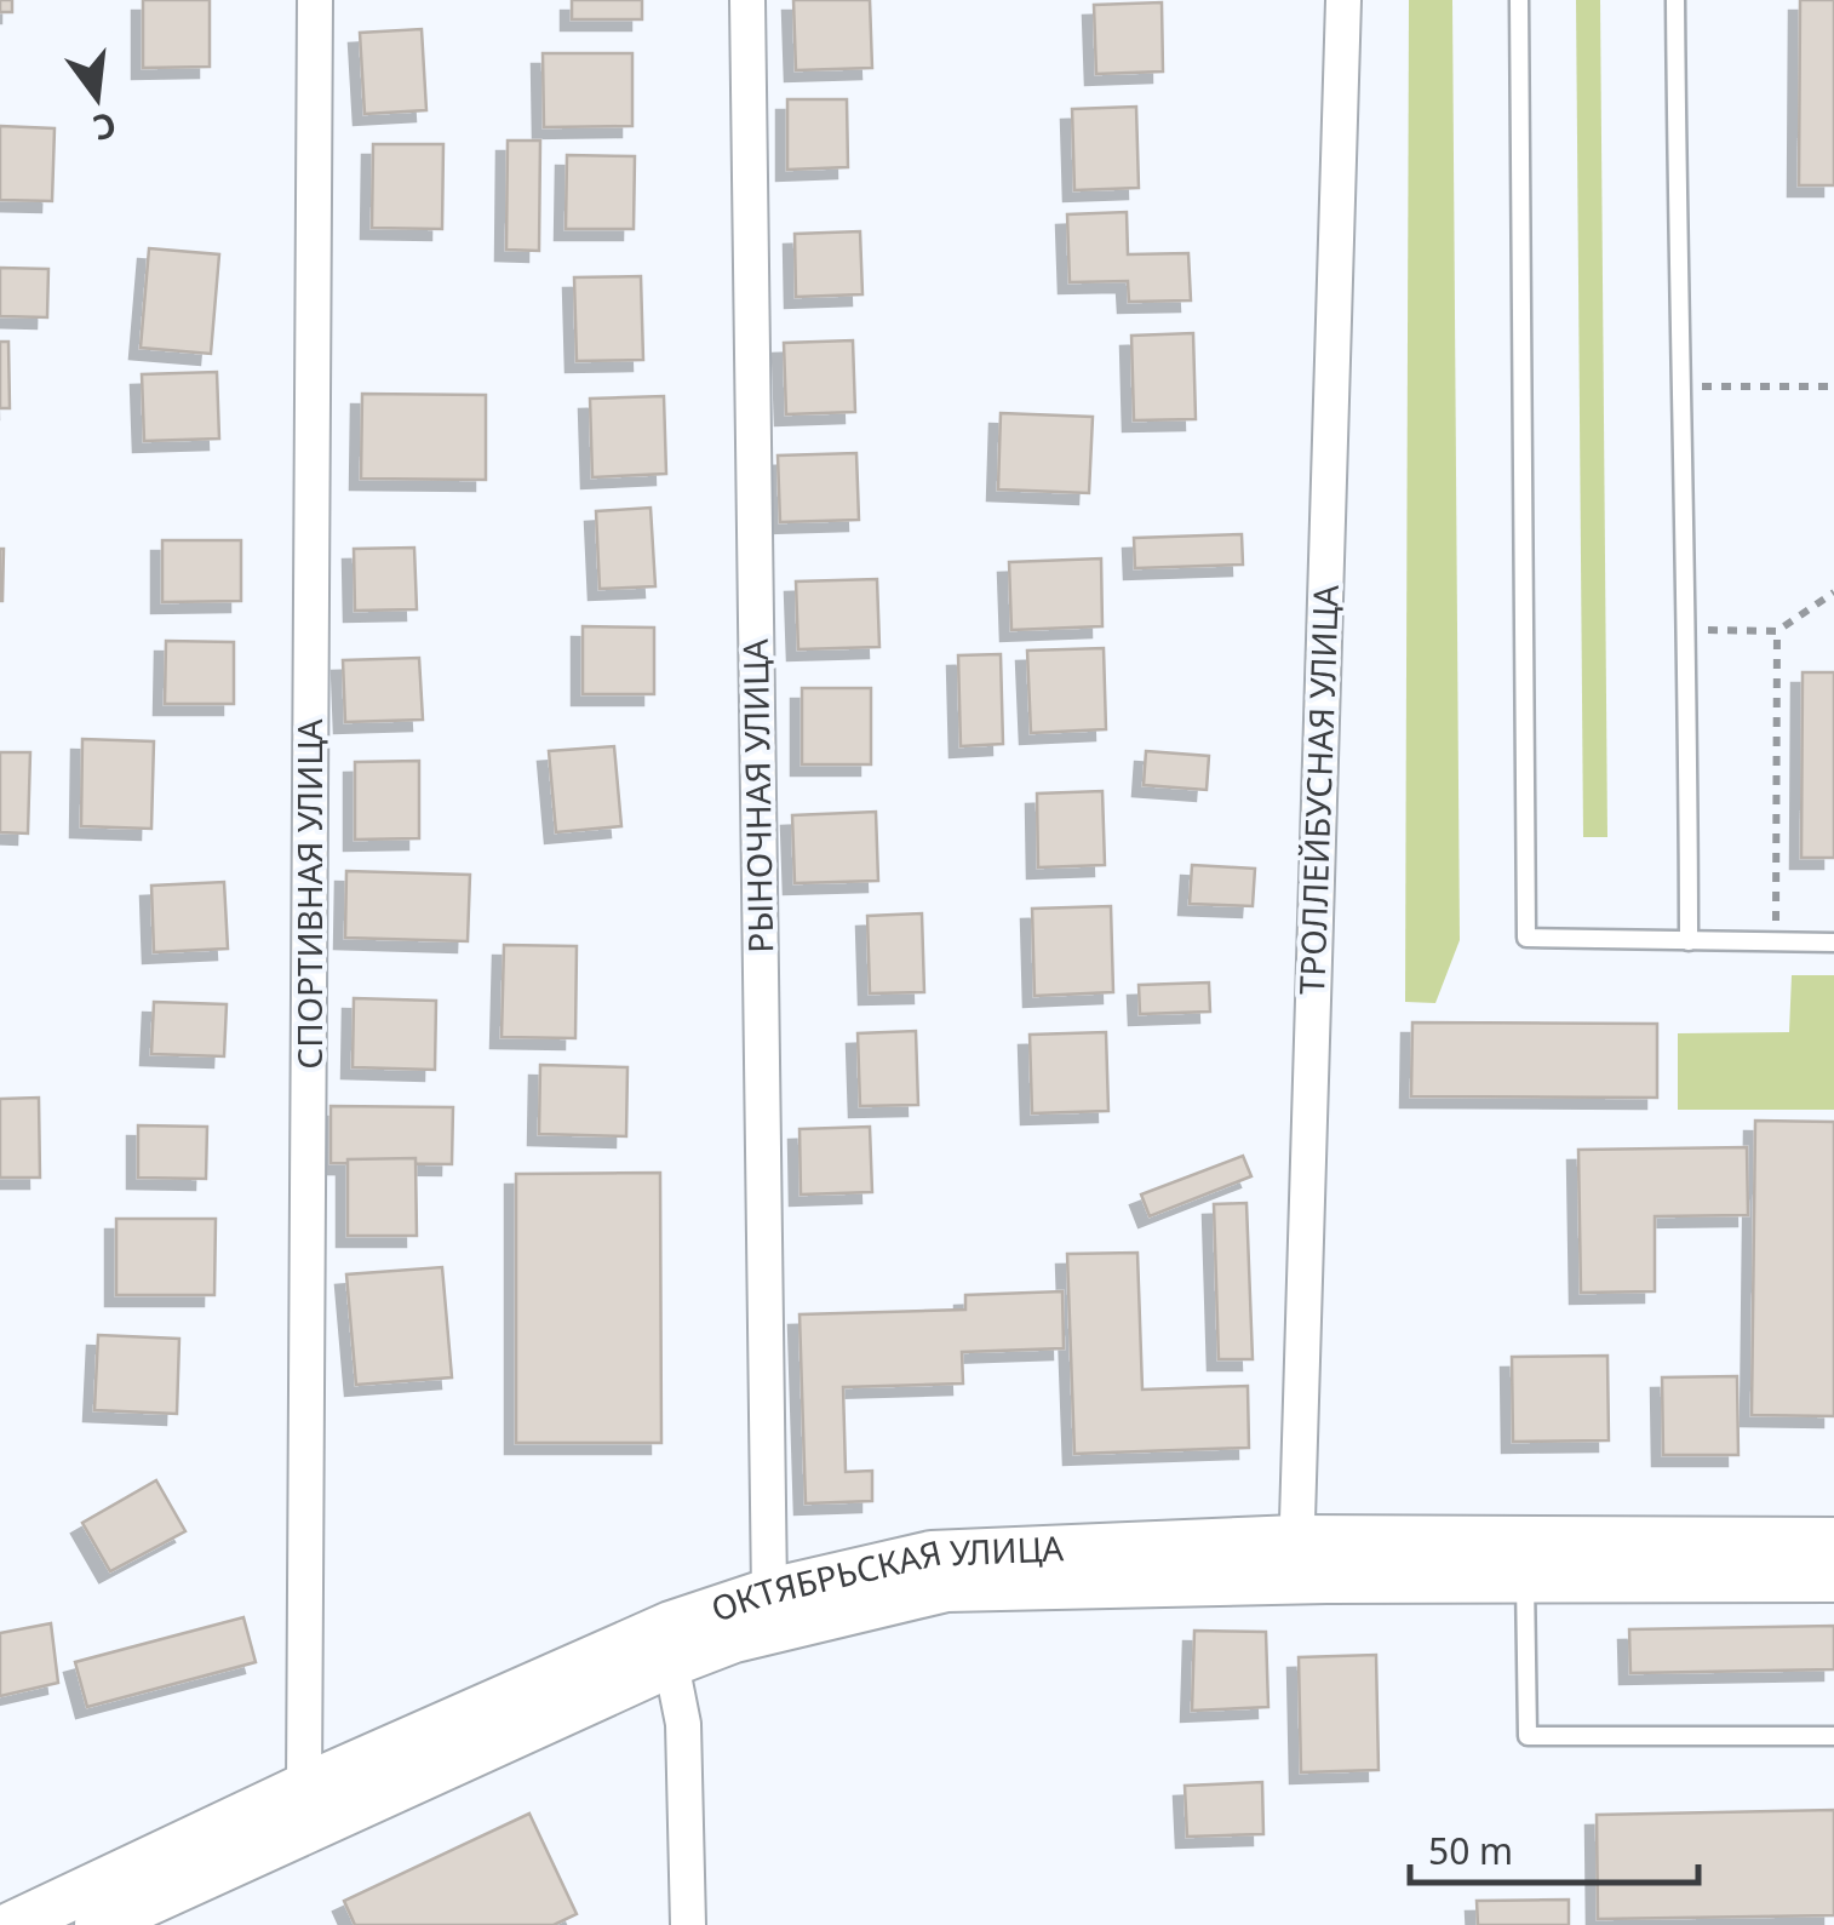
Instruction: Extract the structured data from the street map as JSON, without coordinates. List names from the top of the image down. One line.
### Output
{"streets":{"main road":["ОКТЯБРЬСКАЯ УЛИЦА"],"street":["ТРОЛЛЕЙБУСНАЯ УЛИЦА","РЫНОЧНАЯ УЛИЦА","СПОРТИВНАЯ УЛИЦА"]},"crossings":[["ТРОЛЛЕЙБУСНАЯ УЛИЦА","ОКТЯБРЬСКАЯ УЛИЦА"],["РЫНОЧНАЯ УЛИЦА","ОКТЯБРЬСКАЯ УЛИЦА"],["СПОРТИВНАЯ УЛИЦА","ОКТЯБРЬСКАЯ УЛИЦА"]],"scale_bar":"50 m","north":"bottom"}
